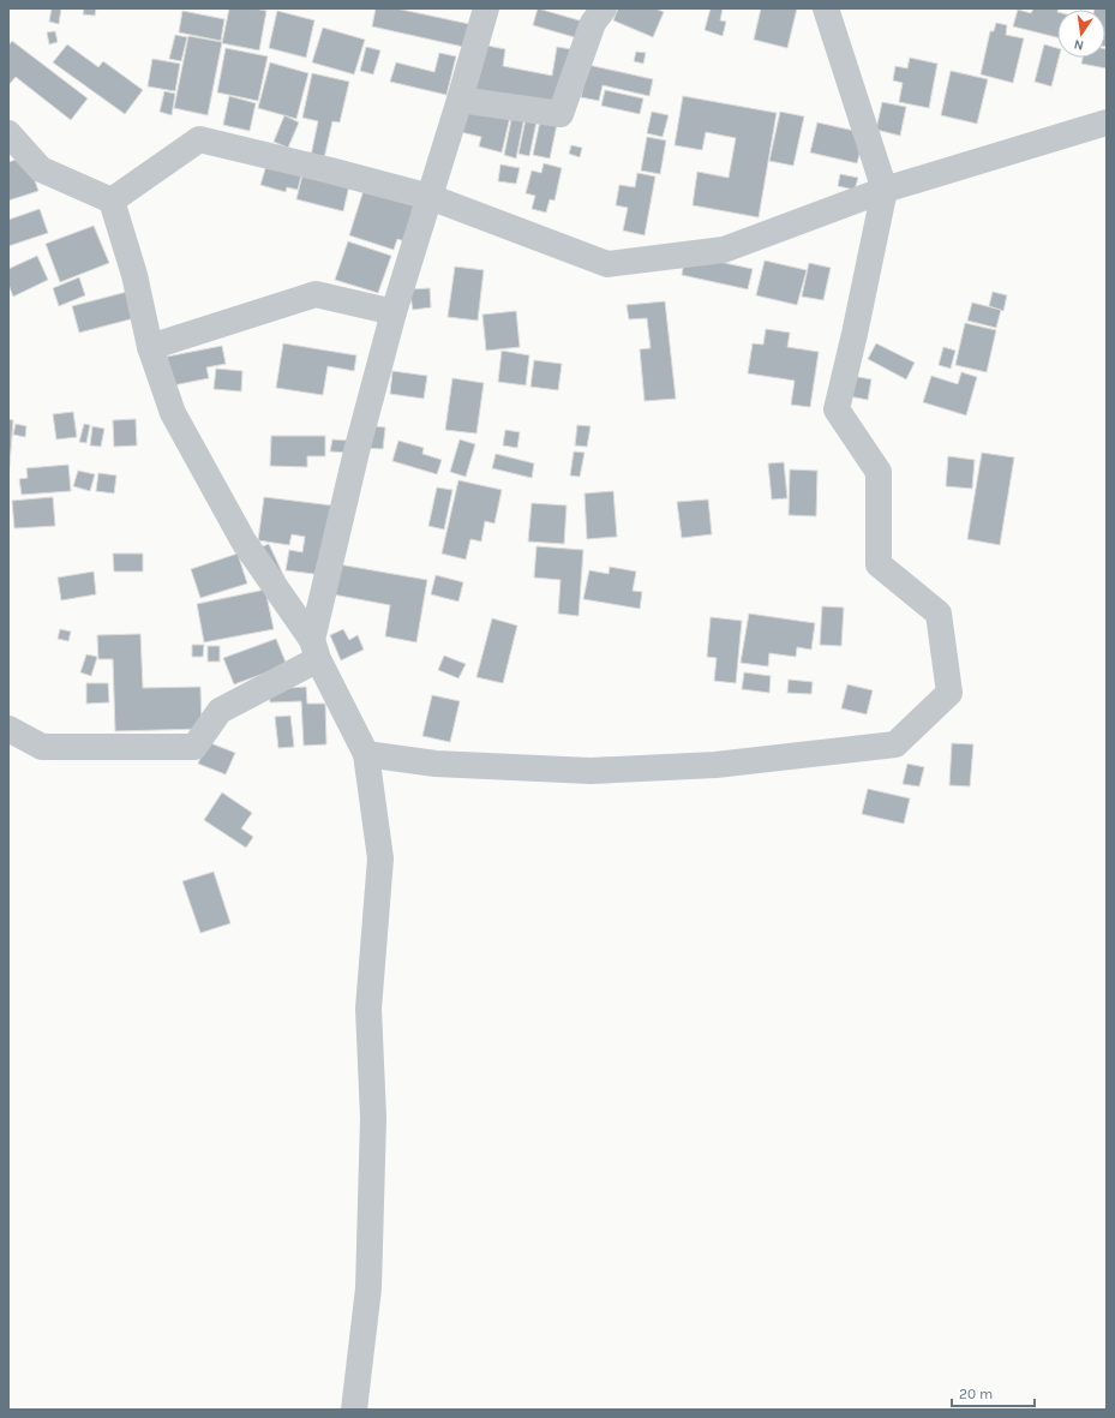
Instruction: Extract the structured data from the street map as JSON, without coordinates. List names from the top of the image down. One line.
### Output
{"scale_bar":"20 m","north":"bottom"}
